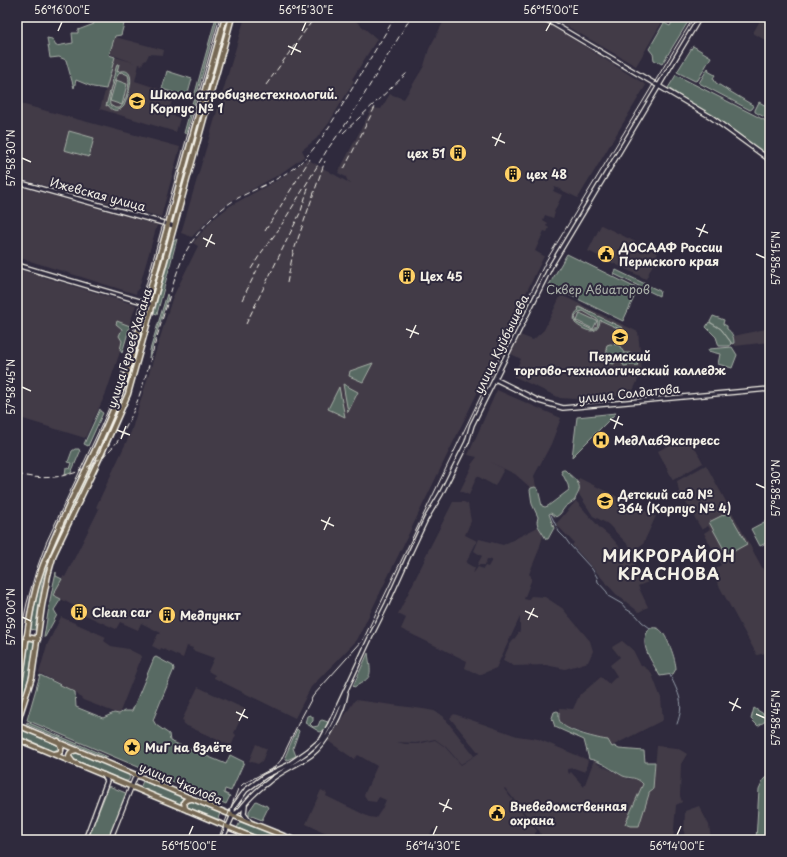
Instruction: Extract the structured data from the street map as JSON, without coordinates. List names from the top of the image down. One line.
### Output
{"streets":{"main road":["Ижевская улица","улица Куйбышева","улица Героев Хасана","улица Солдатова","улица Чкалова"]},"crossings":[["Ижевская улица","улица Героев Хасана"],["улица Куйбышева","улица Солдатова"],["улица Куйбышева","улица Чкалова"],["улица Героев Хасана","улица Чкалова"]],"districts":["МИКРОРАЙОН КРАСНОВА"],"parks":["Сквер Авиаторов"],"places":{"school or university":["Школа агробизнестехнологий. Корпус № 1","Пермский торгово-технологический колледж","Детский сад № 364 (Корпус № 4)"],"building":["цех 51","цех 48","Цех 45","Clean car","Медпункт"],"public building":["ДОСААФ России Пермского края","Вневедомственная охрана"],"hospital":["МедЛабЭкспресс"],"place":["МиГ на взлёте"]},"coordinates":["56°16'00\"E","56°15'30\"E","56°15'00\"E","57°58'30\"N","57°58'15\"N","57°58'45\"N","57°59'00\"N","56°14'30\"E","56°14'00\"E"]}
